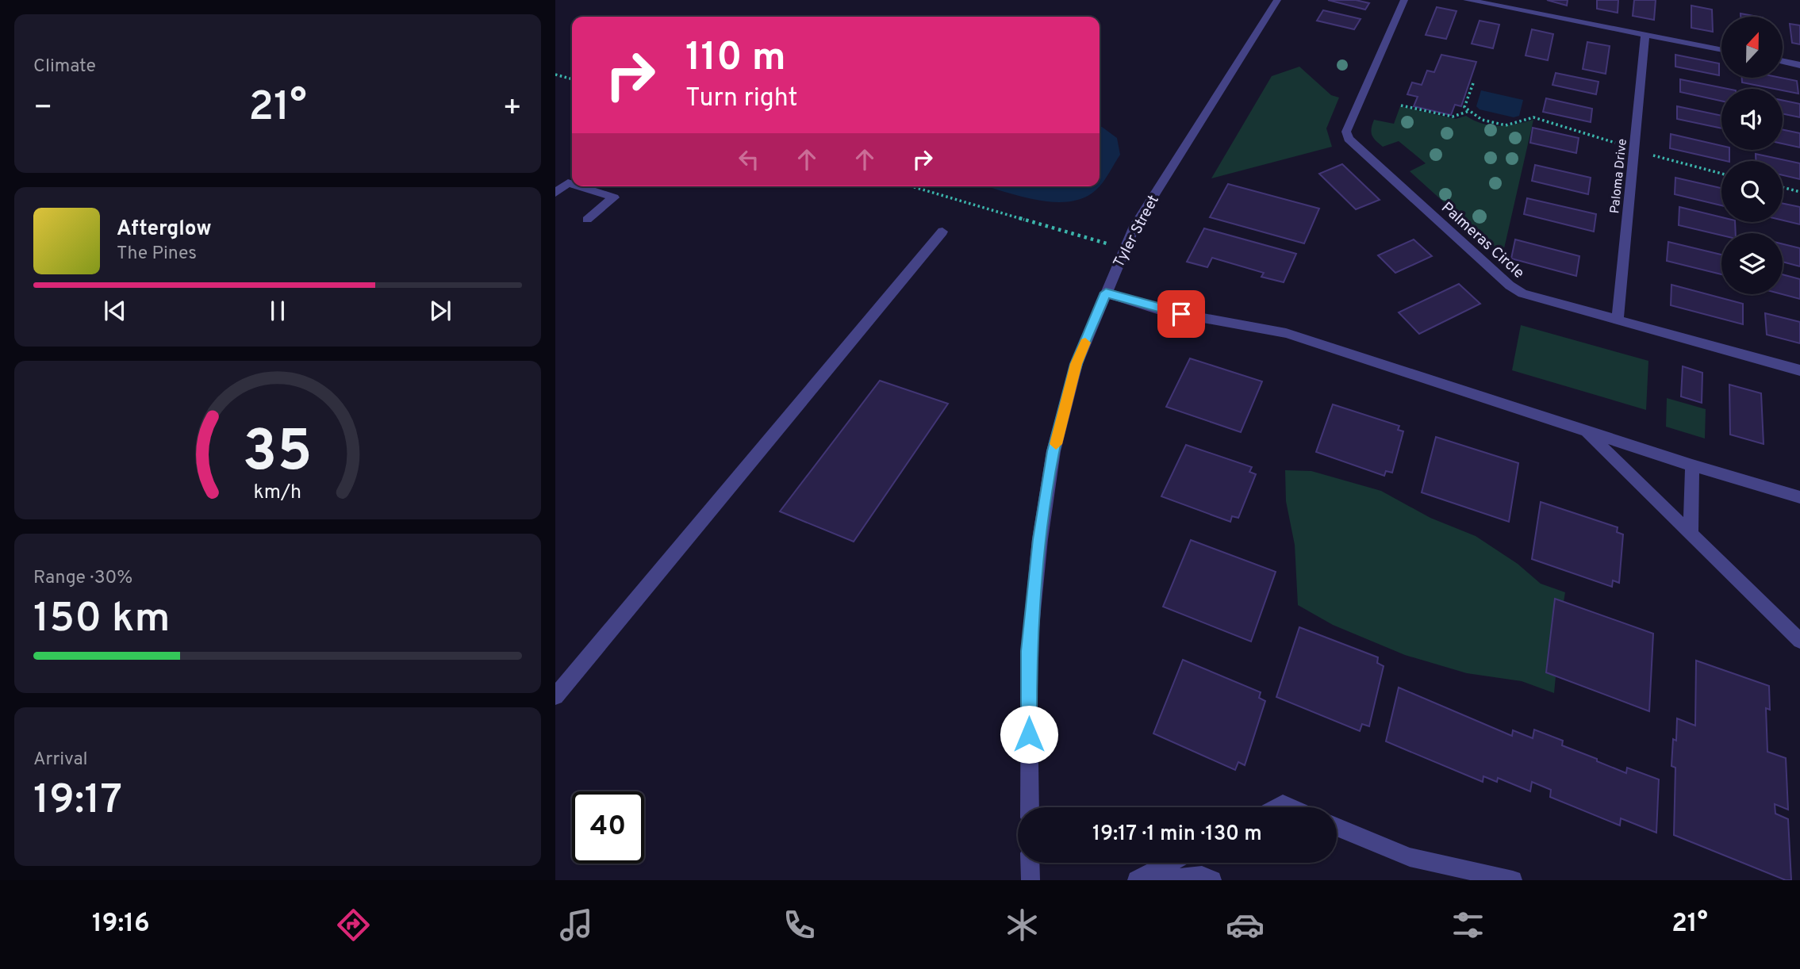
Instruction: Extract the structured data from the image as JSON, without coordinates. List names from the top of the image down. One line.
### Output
{"streets":{"street":["Paloma Drive","Tyler Street","Palmeras Circle"]},"crossings":[["Paloma Drive","Palmeras Circle"]],"north":"top","page":{"tile":["Climate",["Range · 30%","150 km"],["Arrival","19:17"]],"turn":["110 m","Turn right"],"heat":["−","21°","+"],"song":["Afterglow","The Pines"],"limit":"40","trip":"19:17 · 1 min · 130 m","tabs":["19:16","21°"],"gauge":["35","km/h"]}}
